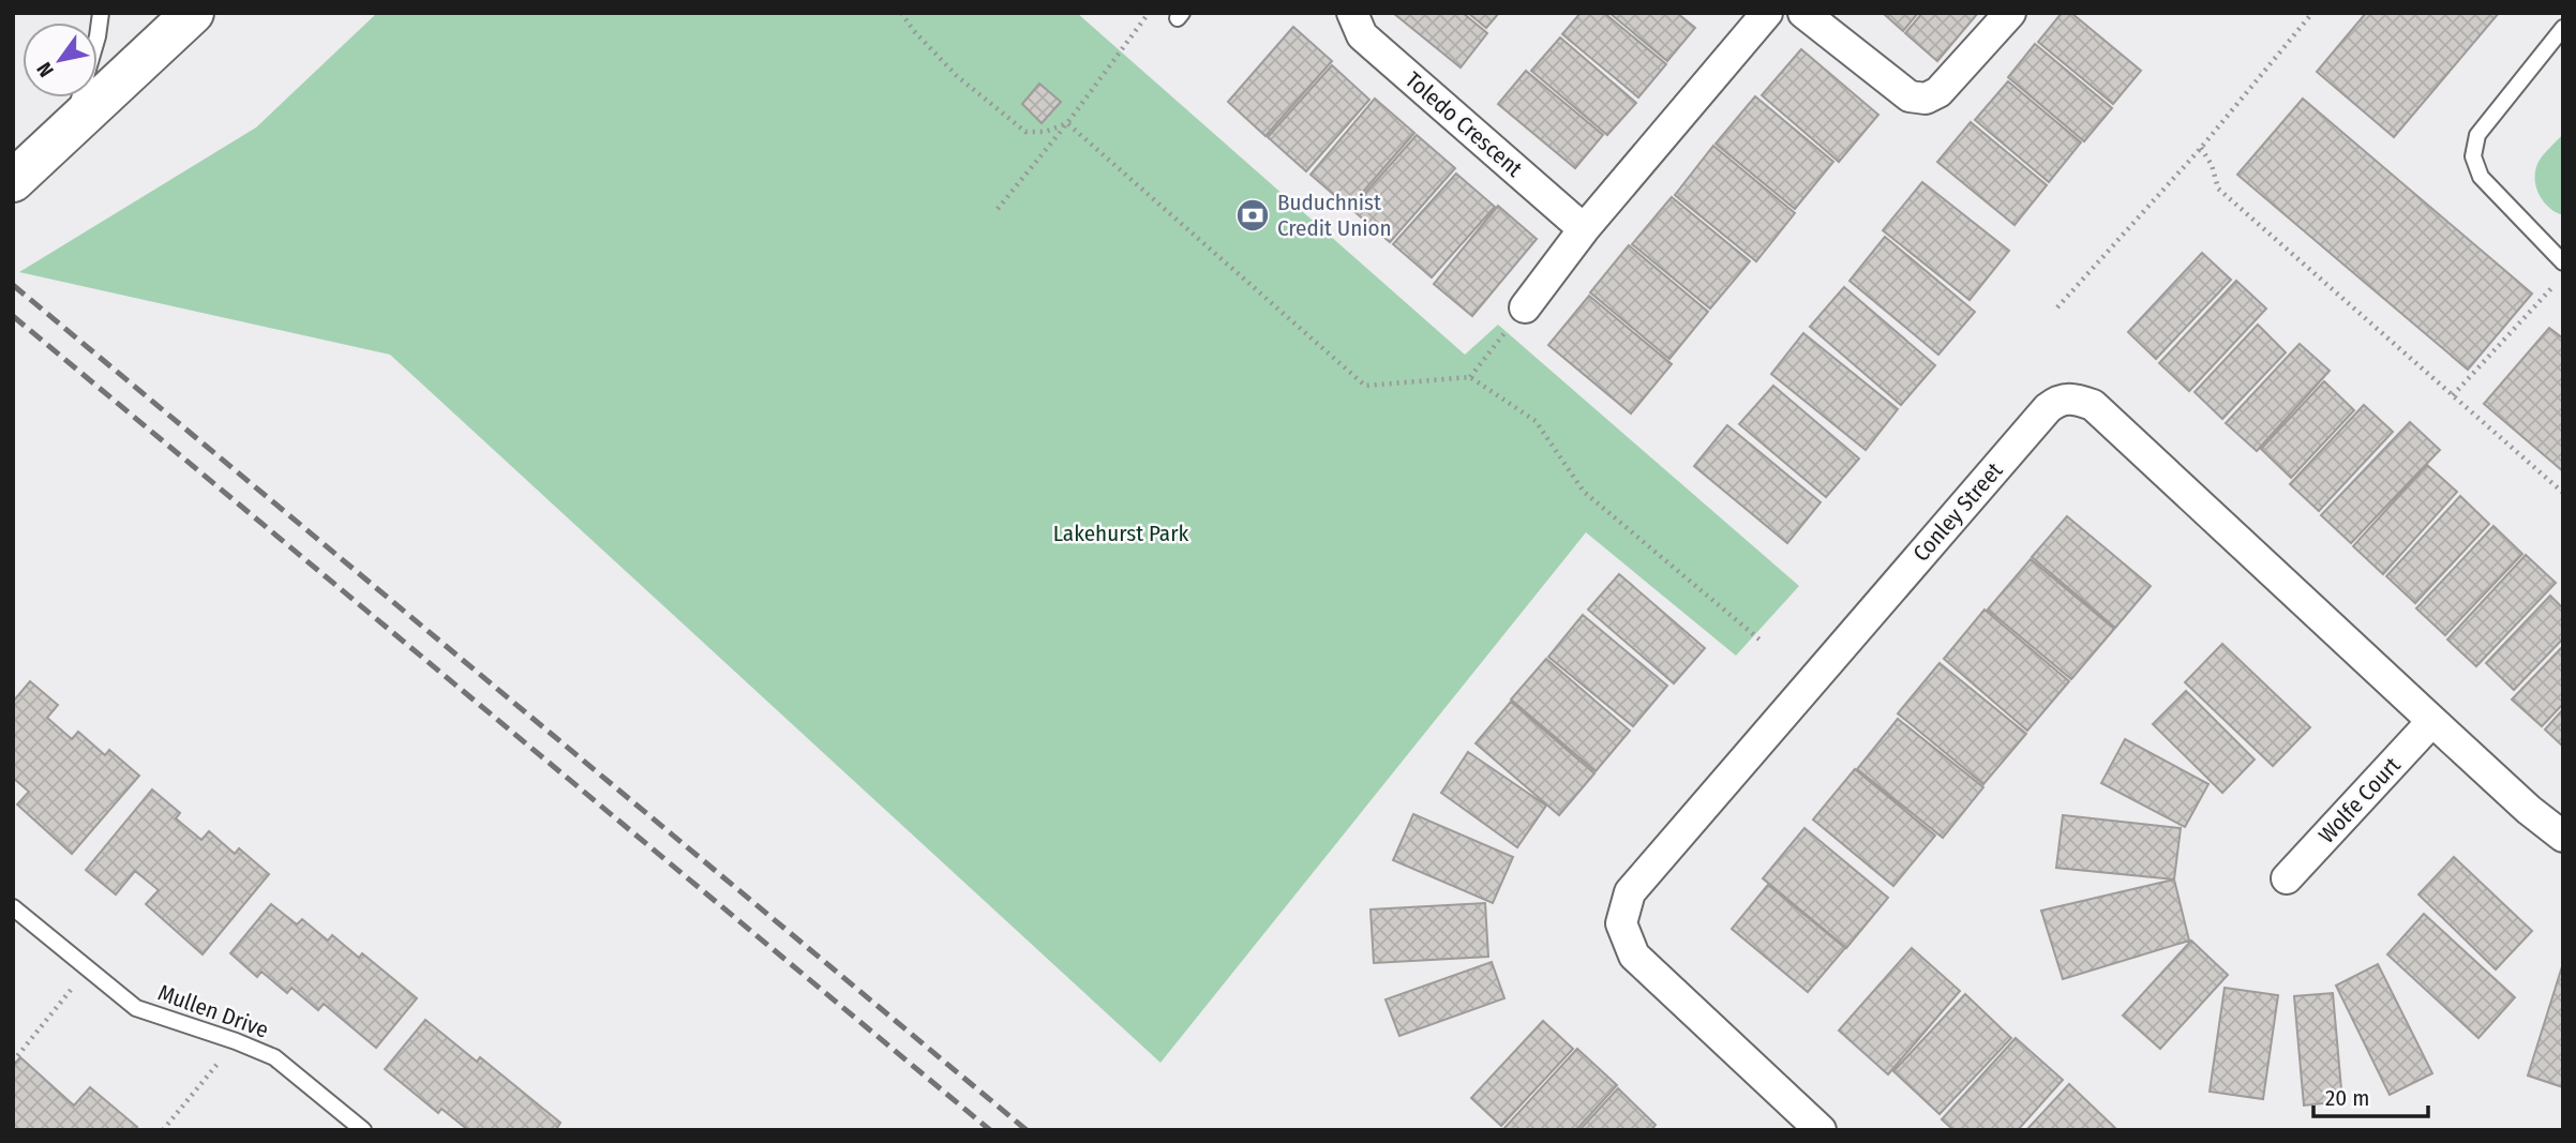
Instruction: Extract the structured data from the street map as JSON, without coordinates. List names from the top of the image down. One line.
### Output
{"streets":{"street":["Toledo Crescent","Conley Street","Wolfe Court"],"lane":["Mullen Drive"]},"crossings":[["Conley Street","Wolfe Court"]],"parks":["Lakehurst Park"],"places":{"bank":["Buduchnist Credit Union"]},"scale_bar":"20 m","north":"bottom left"}
